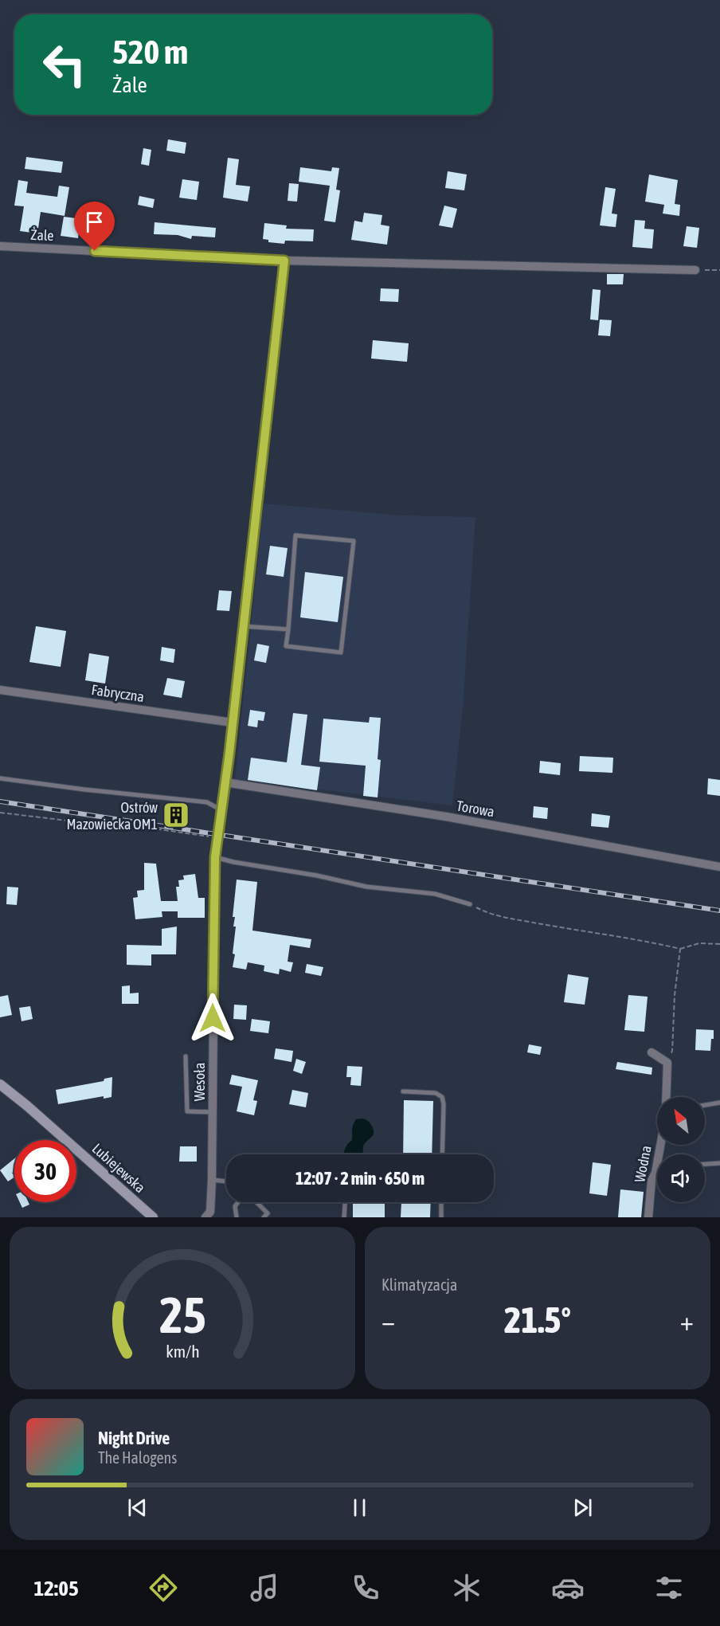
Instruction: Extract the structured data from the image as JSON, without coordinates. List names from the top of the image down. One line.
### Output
{"streets":{"main road":["Lubiejewska"],"street":["Żale","Fabryczna","Torowa","Wesoła","Wodna"]},"crossings":[["Żale","Wesoła"],["Fabryczna","Wesoła"],["Torowa","Wesoła"]],"places":{"building":["Ostrów Mazowiecka OM1"]},"north":"top left","page":{"turn":["520 m","Żale"],"limit":"30","trip":"12:07 · 2 min · 650 m","tile":"Klimatyzacja","heat":["−","21.5°","+"],"song":["Night Drive","The Halogens"],"tabs":"12:05","gauge":["25","km/h"]}}
